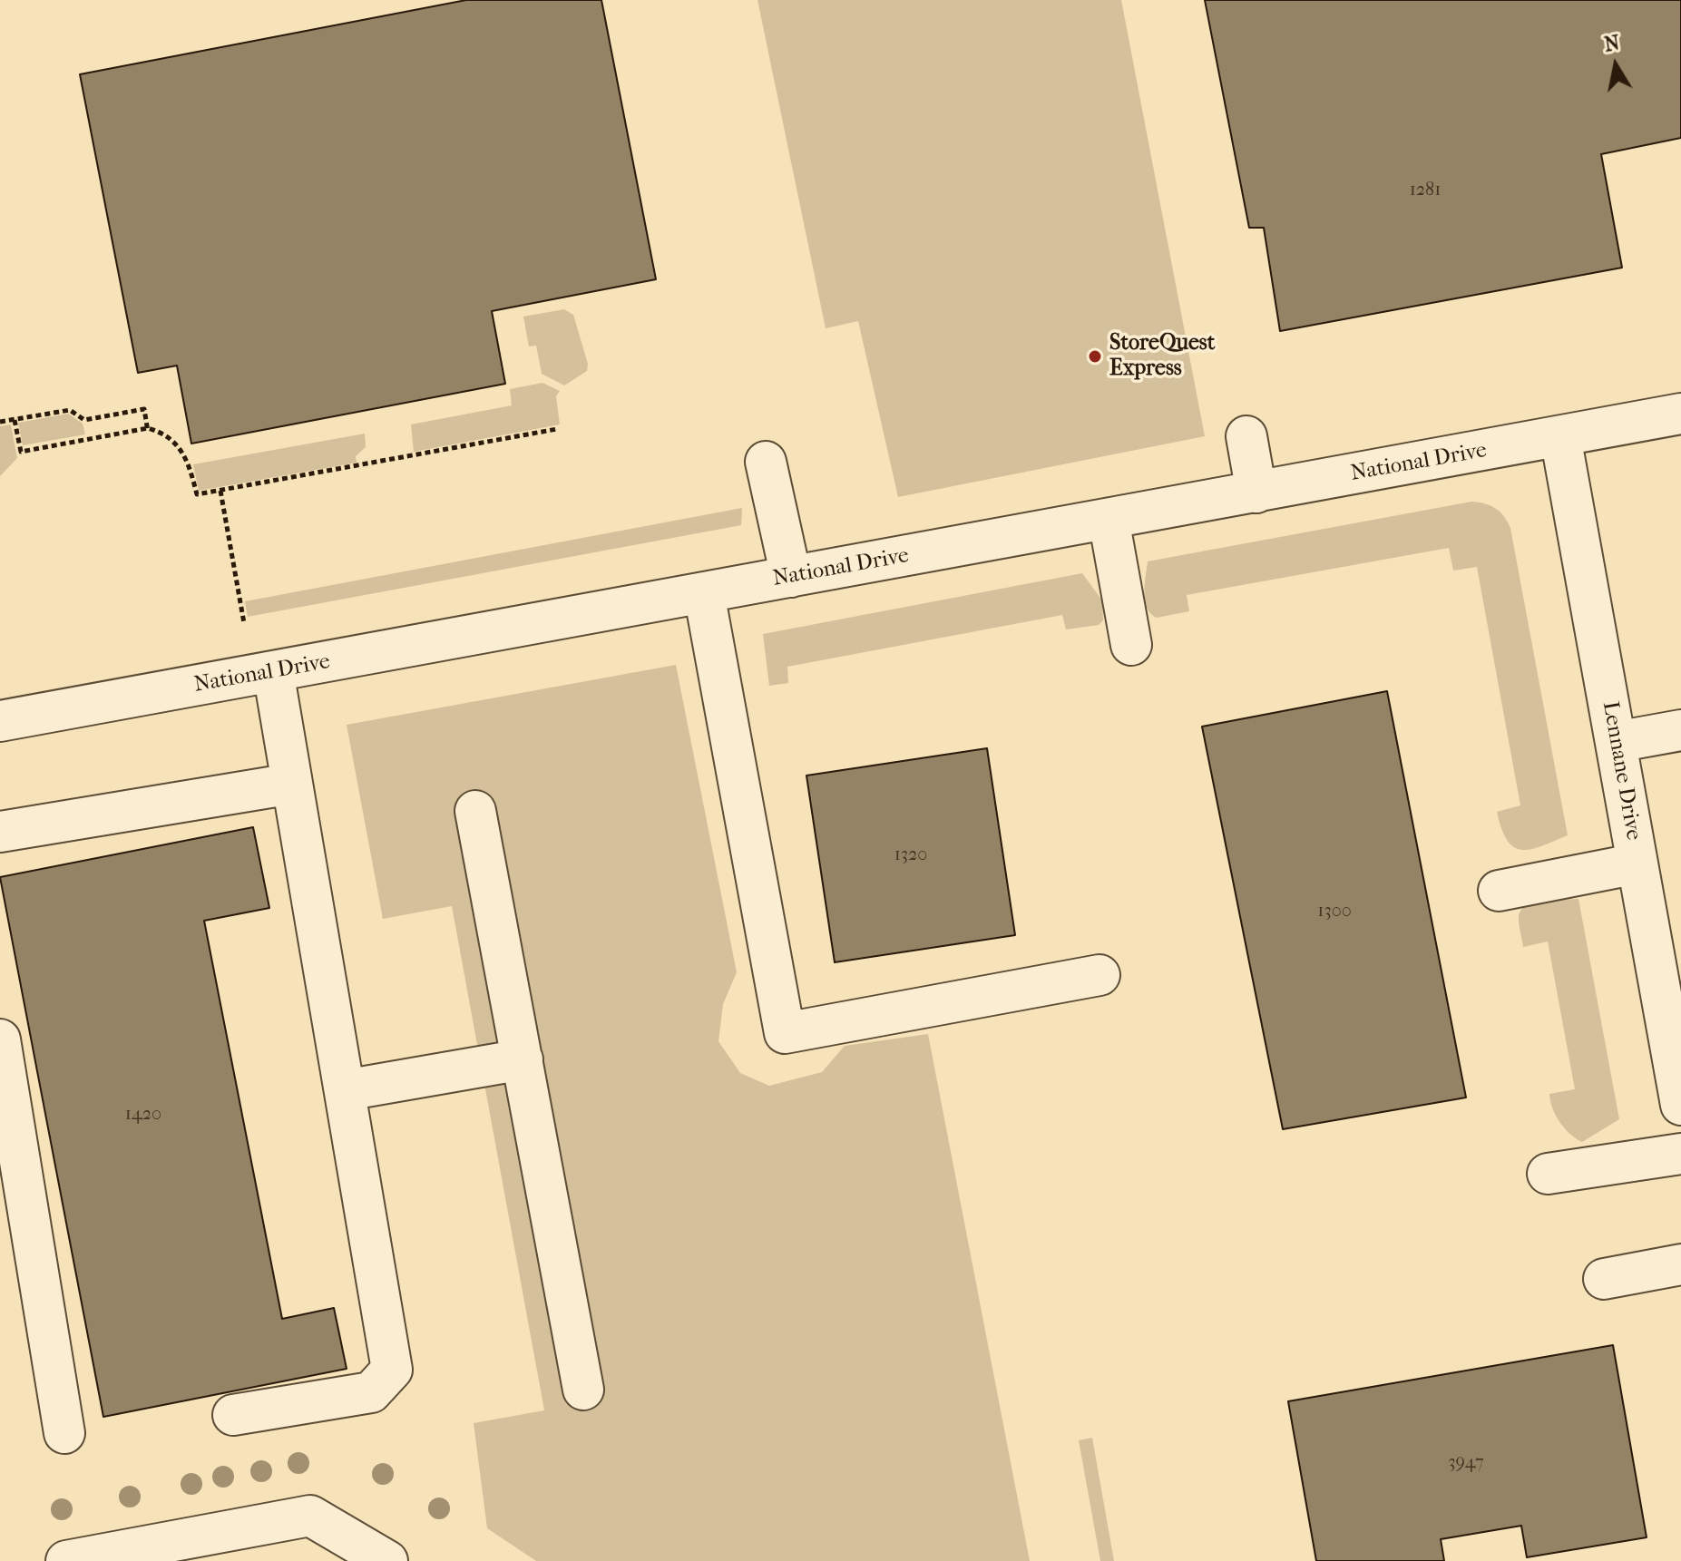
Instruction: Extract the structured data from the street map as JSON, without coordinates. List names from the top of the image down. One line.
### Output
{"streets":{"street":["National Drive","Lennane Drive"]},"crossings":[["National Drive","Lennane Drive"]],"places":["StoreQuest Express"],"house_numbers":["1281","1320","1300","1420","3947"],"north":"top"}
